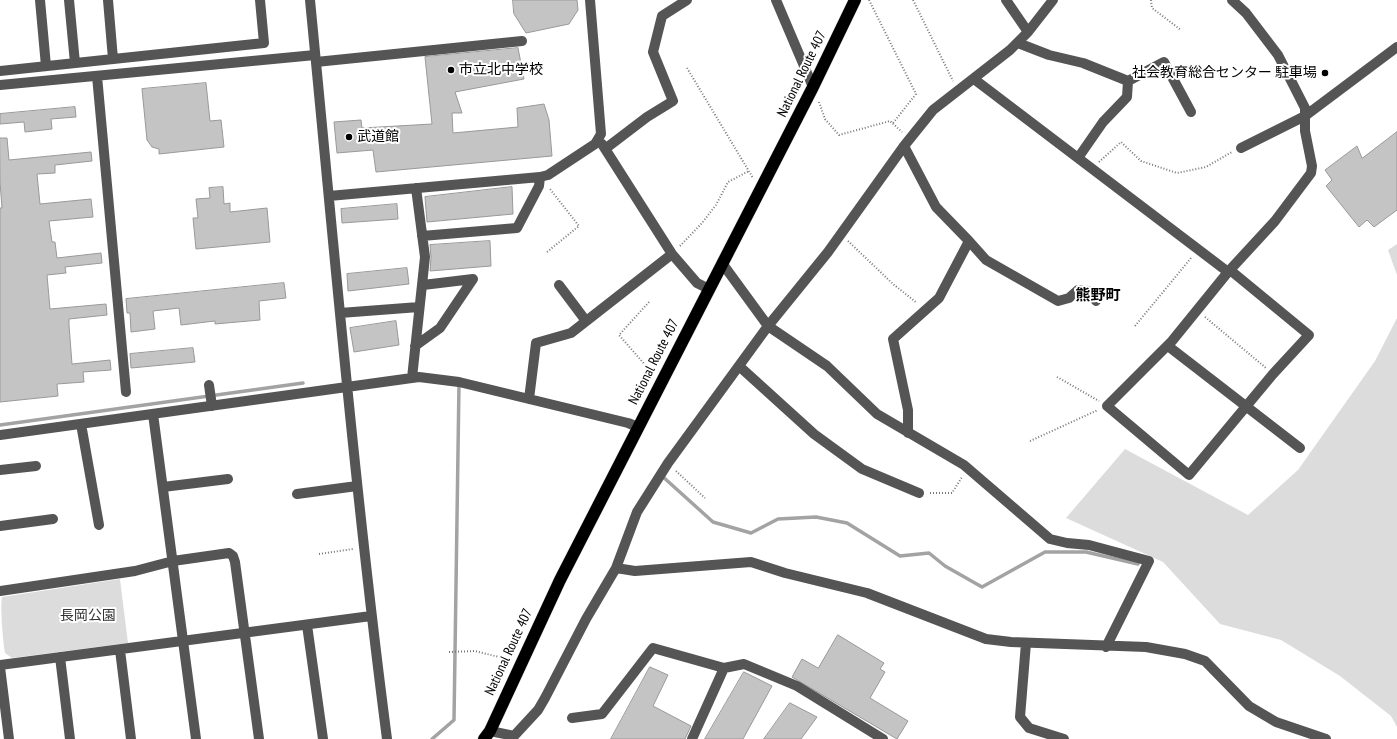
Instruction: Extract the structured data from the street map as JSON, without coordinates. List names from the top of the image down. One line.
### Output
{"streets":{"highway":["National Route 407"]},"districts":["熊野町"],"parks":["長岡公園"],"places":["市立北中学校","社会教育総合センター 駐車場","武道館"]}
